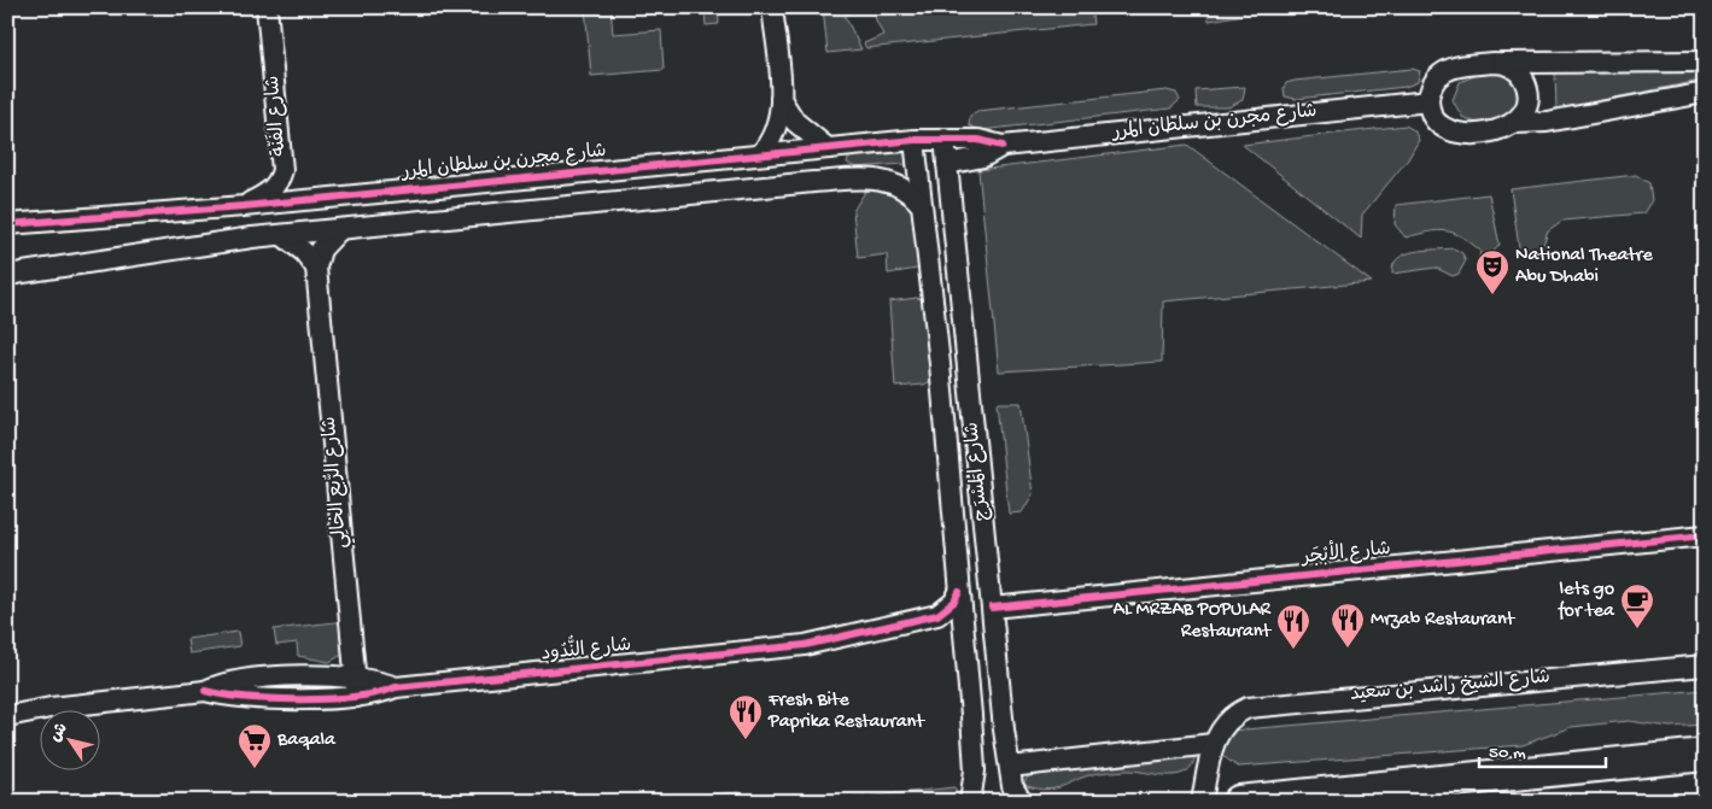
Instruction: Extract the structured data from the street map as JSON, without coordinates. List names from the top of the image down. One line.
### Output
{"streets":{"street":["شارع الفَنّة","شارع مجرن بن سلطان المرر","شارع المَسْرَج","شارع الرُّبع الخالِي","شارع الأبْجَر","شارع النُّدُود","شارع الشيخ راشد بن سعيد"]},"crossings":[["شارع الفَنّة","شارع مجرن بن سلطان المرر"],["شارع مجرن بن سلطان المرر","شارع المَسْرَج"],["شارع المَسْرَج","شارع الأبْجَر"],["شارع المَسْرَج","شارع النُّدُود"],["شارع الرُّبع الخالِي","شارع النُّدُود"]],"places":{"theatre":["National Theatre Abu Dhabi"],"cafe":["lets go for tea"],"restaurant":["Mrzab Restaurant","AL MRZAB POPULAR Restaurant","Fresh Bite Paprika Restaurant"],"supermarket":["Baqala"]},"scale_bar":"50 m","north":"top left"}
